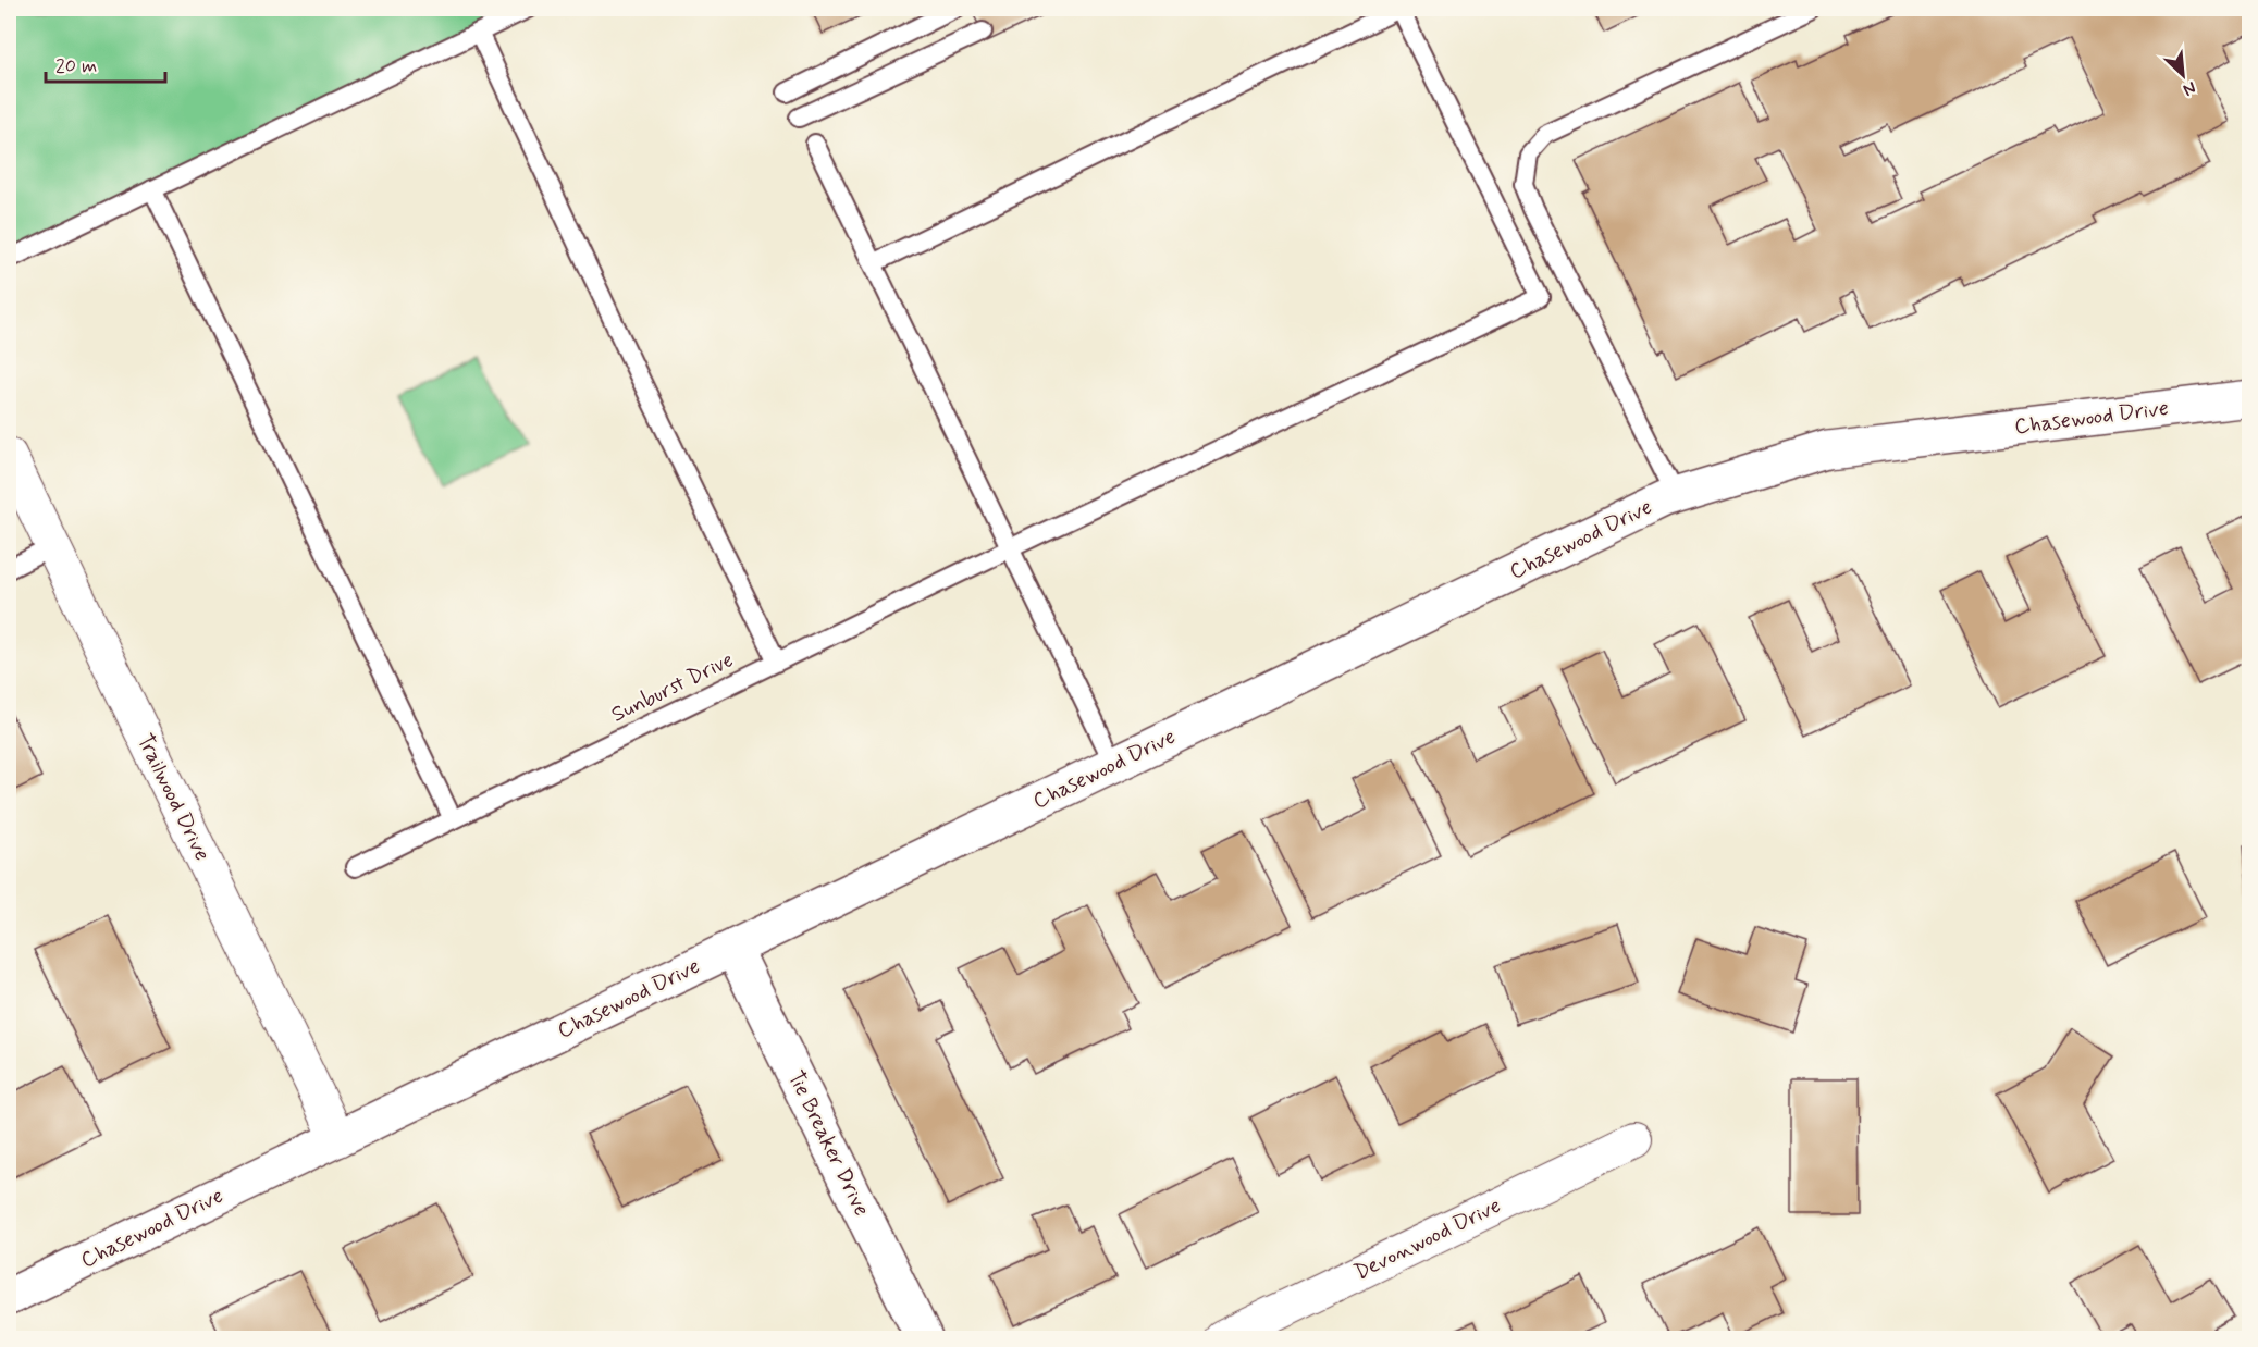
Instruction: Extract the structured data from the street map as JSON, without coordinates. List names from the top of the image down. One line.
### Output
{"streets":{"street":["Chasewood Drive","Trailwood Drive","Tie Breaker Drive","Devonwood Drive"],"lane":["Sunburst Drive"]},"crossings":[["Chasewood Drive","Trailwood Drive"],["Chasewood Drive","Tie Breaker Drive"]],"scale_bar":"20 m","north":"bottom right"}
